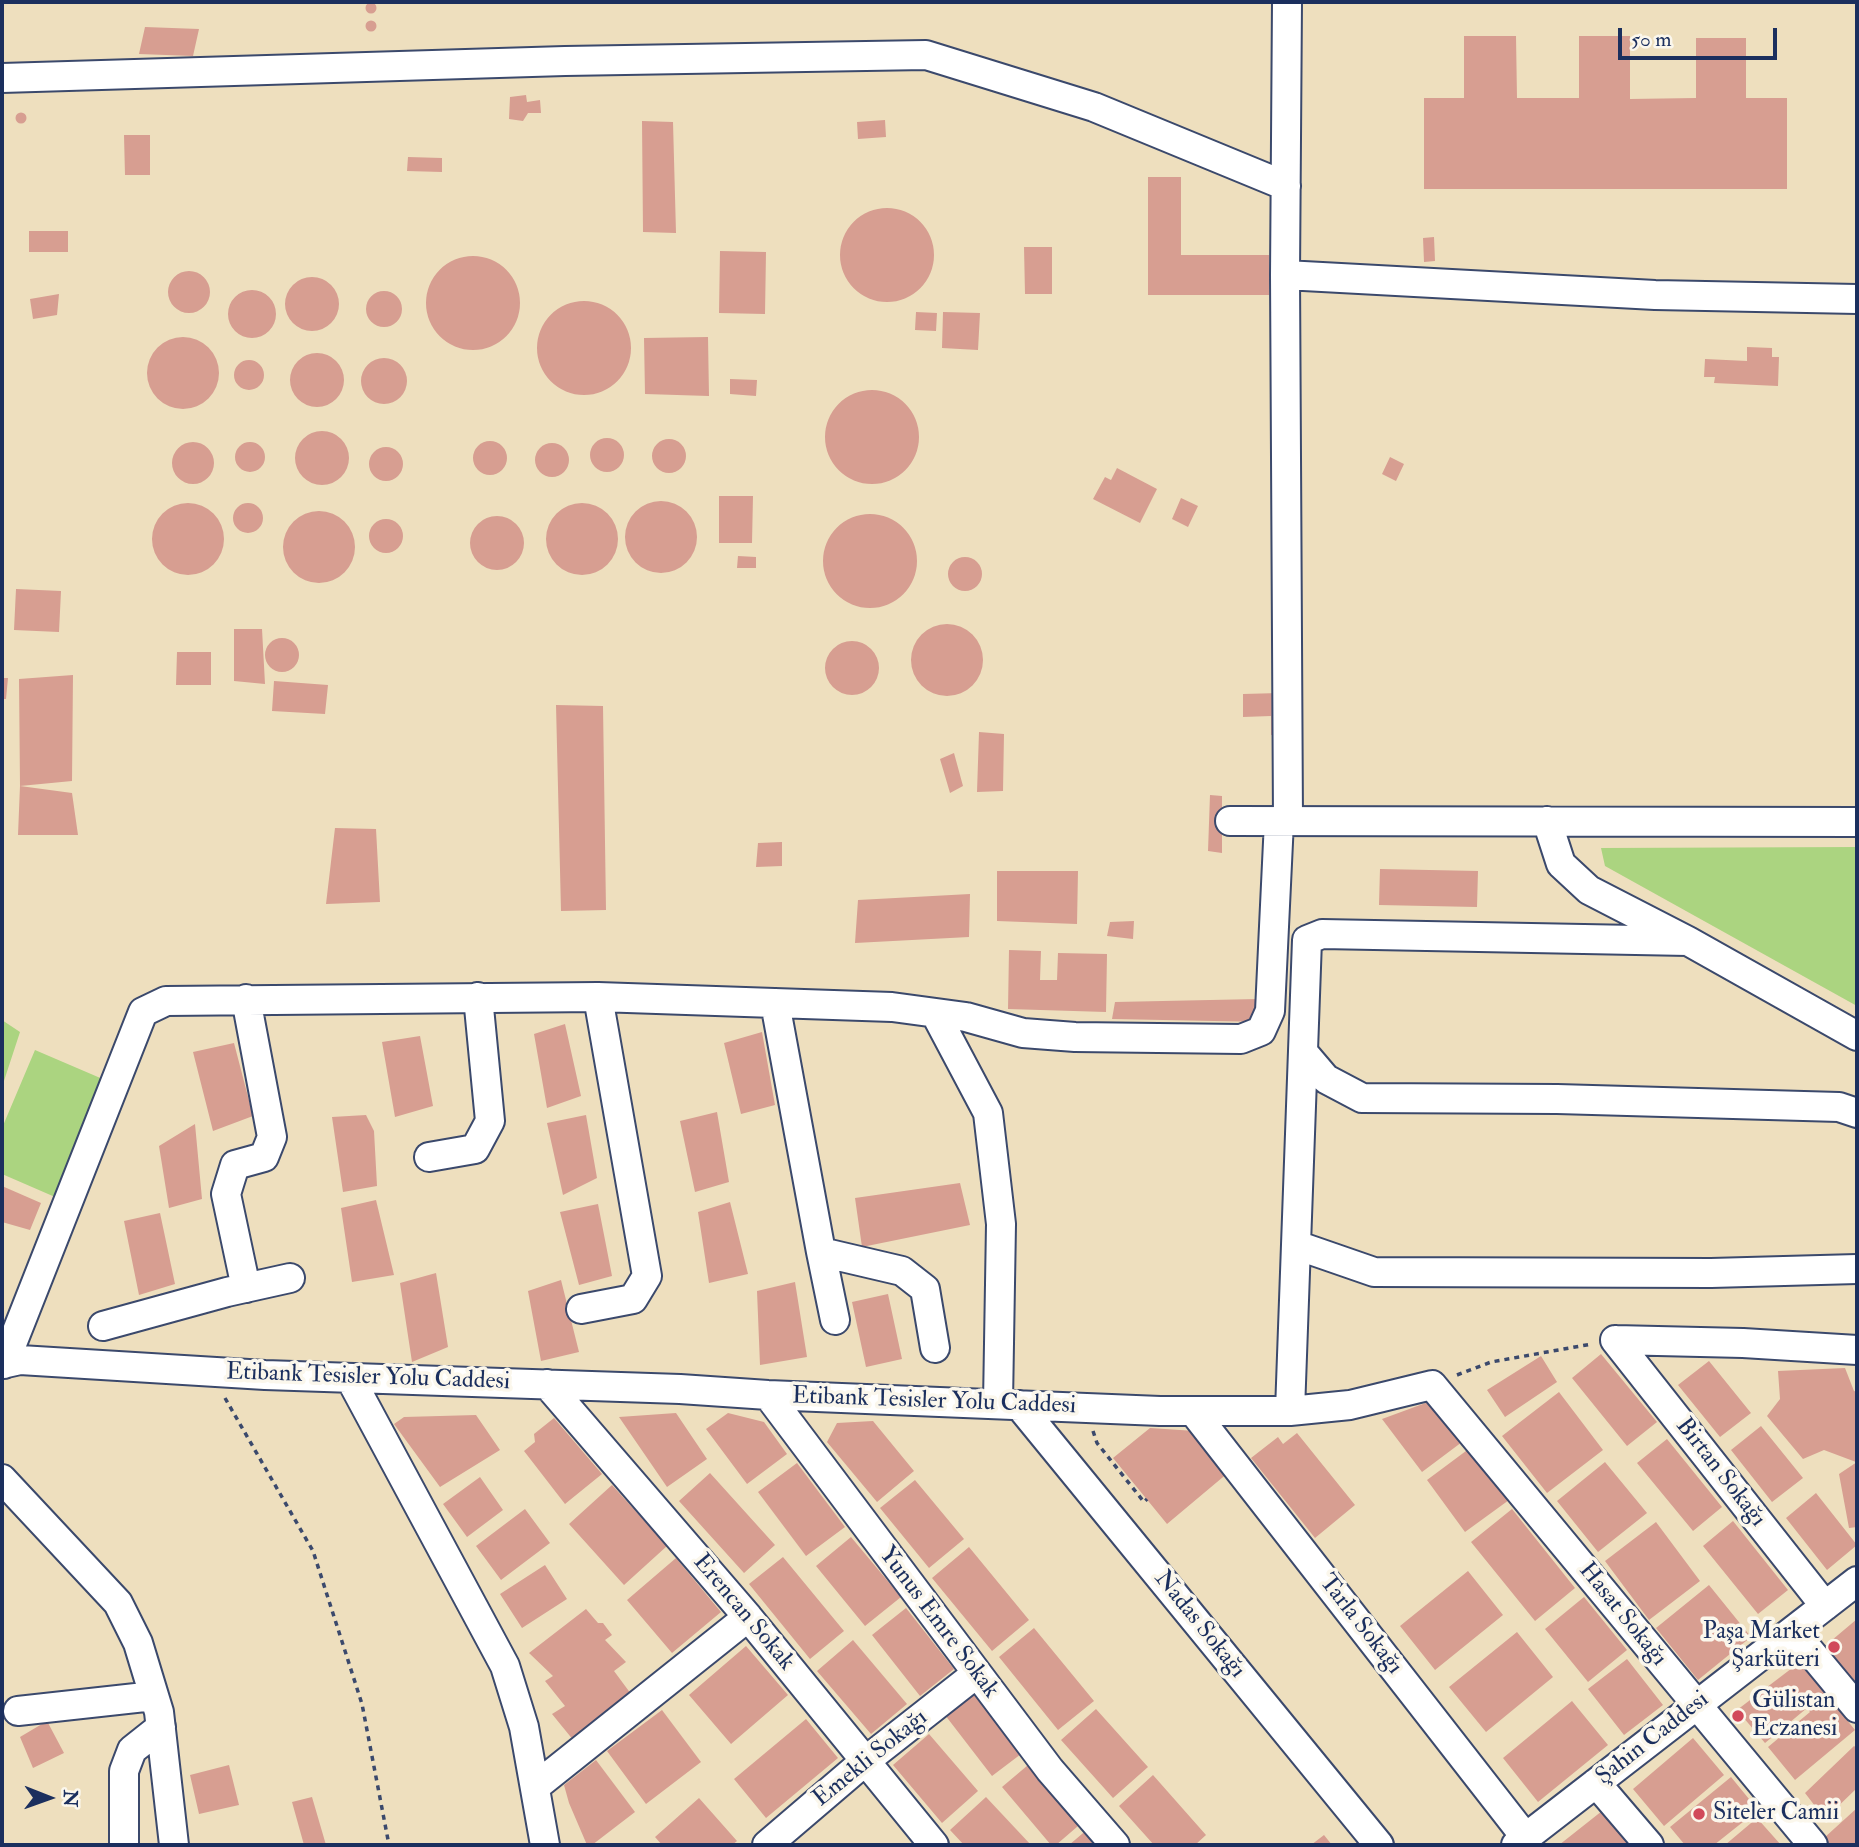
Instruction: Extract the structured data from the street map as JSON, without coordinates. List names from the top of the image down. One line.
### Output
{"streets":{"street":["Etibank Tesisler Yolu Caddesi","Birtan Sokağı","Erencan Sokak","Hasat Sokağı","Yunus Emre Sokak","Nadas Sokağı","Tarla Sokağı","Şahin Caddesi","Emekli Sokağı"]},"crossings":[["Etibank Tesisler Yolu Caddesi","Erencan Sokak"],["Etibank Tesisler Yolu Caddesi","Hasat Sokağı"],["Etibank Tesisler Yolu Caddesi","Yunus Emre Sokak"],["Etibank Tesisler Yolu Caddesi","Nadas Sokağı"],["Etibank Tesisler Yolu Caddesi","Tarla Sokağı"],["Birtan Sokağı","Şahin Caddesi"],["Erencan Sokak","Emekli Sokağı"],["Hasat Sokağı","Şahin Caddesi"],["Yunus Emre Sokak","Emekli Sokağı"],["Tarla Sokağı","Şahin Caddesi"]],"places":["Paşa Market Şarküteri","Gülistan Eczanesi","Siteler Camii"],"scale_bar":"50 m","north":"right"}
